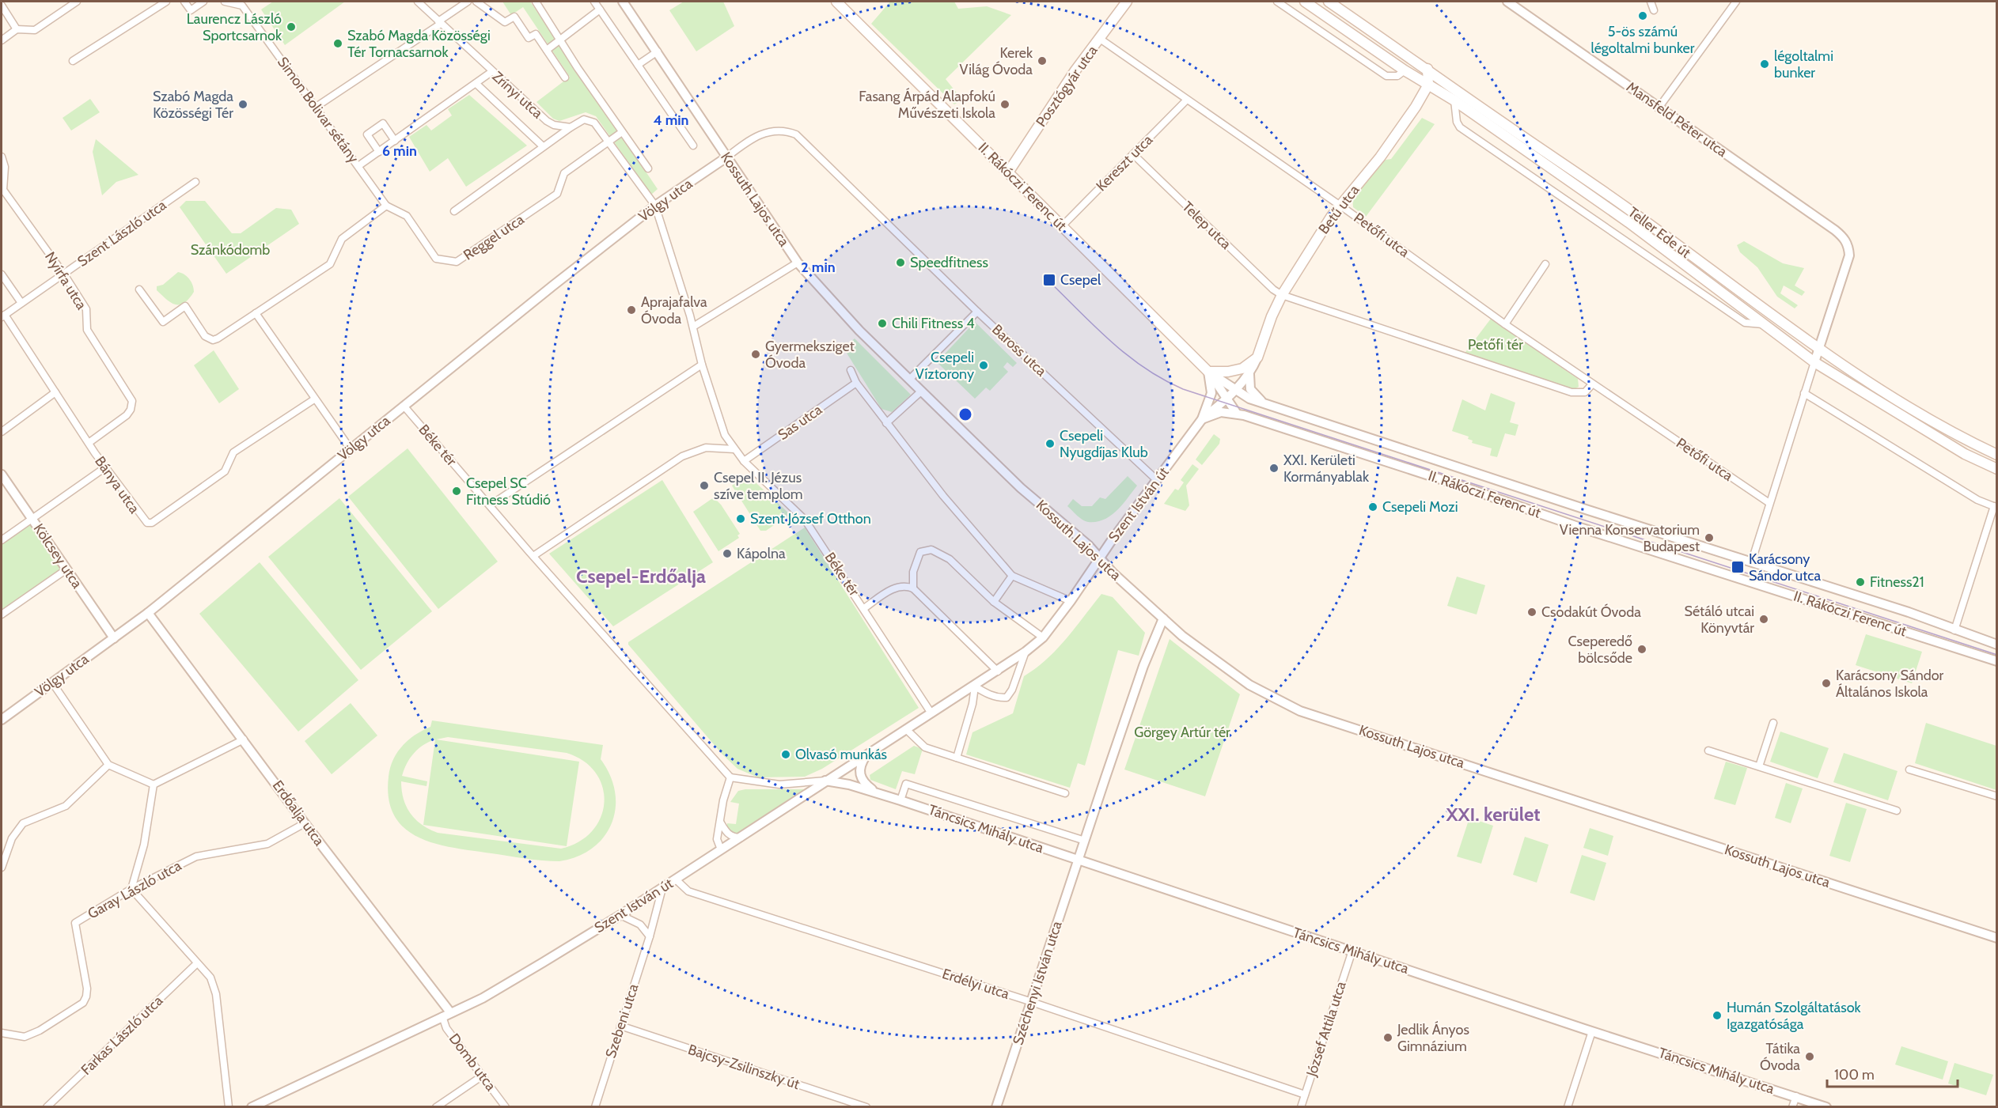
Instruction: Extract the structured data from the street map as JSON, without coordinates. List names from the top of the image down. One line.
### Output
{"streets":{"main road":["Posztógyár utca","II. Rákóczi Ferenc út","Betű utca","Teller Ede út"],"street":["Zrínyi utca","Simon Bolivar sétány","Mansfeld Péter utca","Kereszt utca","Kossuth Lajos utca","Völgy utca","Telep utca","Szent László utca","Petőfi utca","Reggel utca","Nyírfa utca","Baross utca","Sas utca","Béke tér","Bánya utca","Szent István út","Kölcsey utca","Erdőalja utca","Táncsics Mihály utca","Garay László utca","Széchenyi István utca","Erdélyi utca","Szebeni utca","József Attila utca","Farkas László utca","Domb utca","Bajcsy-Zsilinszky út"]},"crossings":[["Posztógyár utca","II. Rákóczi Ferenc út"],["Posztógyár utca","Petőfi utca"],["Simon Bolivar sétány","Reggel utca"],["Mansfeld Péter utca","Teller Ede út"],["Kereszt utca","II. Rákóczi Ferenc út"],["Kereszt utca","Telep utca"],["Kereszt utca","Petőfi utca"],["II. Rákóczi Ferenc út","Betű utca"],["II. Rákóczi Ferenc út","Szent István út"],["Kossuth Lajos utca","Völgy utca"],["Kossuth Lajos utca","Baross utca"],["Kossuth Lajos utca","Szent István út"],["Völgy utca","Baross utca"],["Völgy utca","Béke tér"],["Völgy utca","Kölcsey utca"],["Völgy utca","Erdőalja utca"],["Betű utca","Telep utca"],["Betű utca","Teller Ede út"],["Betű utca","Petőfi utca"],["Betű utca","Szent István út"],["Szent László utca","Nyírfa utca"],["Szent László utca","Bánya utca"],["Nyírfa utca","Bánya utca"],["Baross utca","Szent István út"],["Sas utca","Béke tér"],["Béke tér","Szent István út"],["Szent István út","Erdőalja utca"],["Szent István út","Táncsics Mihály utca"],["Szent István út","Erdélyi utca"],["Szent István út","Szebeni utca"],["Szent István út","Domb utca"],["Erdőalja utca","Garay László utca"],["Erdőalja utca","Domb utca"],["Táncsics Mihály utca","Széchenyi István utca"],["Táncsics Mihály utca","József Attila utca"],["Széchenyi István utca","Erdélyi utca"],["Erdélyi utca","József Attila utca"],["Szebeni utca","Bajcsy-Zsilinszky út"]],"districts":["Csepel-Erdőalja","XXI. kerület"],"parks":["Szánkódomb","Petőfi tér","Görgey Artúr tér"],"places":{"other":["5-ös számú légoltalmi bunker","Laurencz László Sportcsarnok","Szabó Magda Közösségi Tér Tornacsarnok","Kerek Világ Óvoda","légoltalmi bunker","Szabó Magda Közösségi Tér","Fasang Árpád Alapfokú Művészeti Iskola","Speedfitness","Aprajafalva Óvoda","Chili Fitness 4","Gyermeksziget Óvoda","Csepeli Víztorony","Csepeli Nyugdíjas Klub","XXI. Kerületi Kormányablak","Csepel II. Jézus szíve templom","Csepel SC Fitness Stúdió","Csepeli Mozi","Szent József Otthon","Vienna Konservatorium Budapest","Kápolna","Fitness21","Csodakút Óvoda","Sétáló utcai Könyvtár","Cseperedő bölcsőde","Karácsony Sándor Általános Iskola","Olvasó munkás","Humán Szolgáltatások Igazgatósága","Jedlik Ányos Gimnázium","Tátika Óvoda"],"transit":["Csepel","Karácsony Sándor utca"]},"scale_bar":"100 m","rings":["4 min","6 min","2 min"]}
